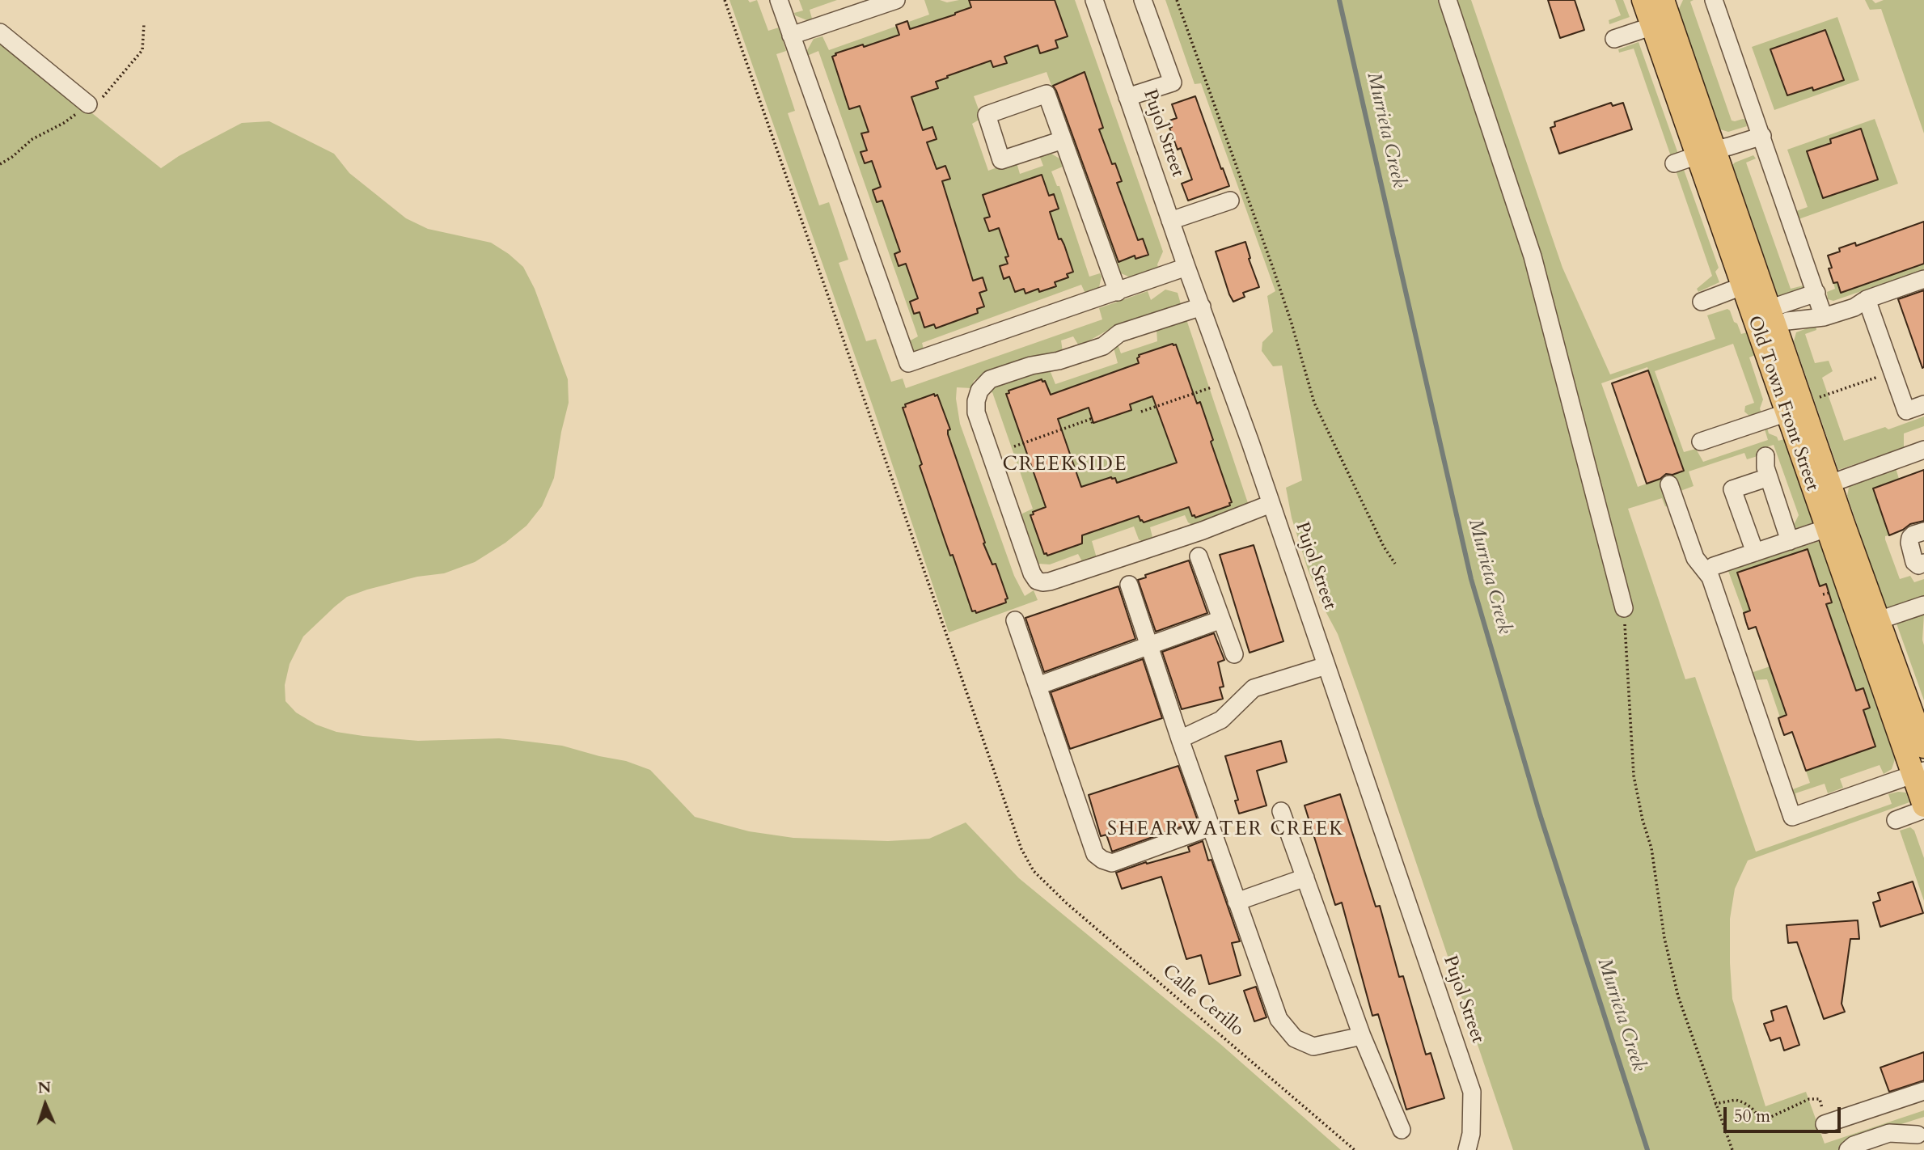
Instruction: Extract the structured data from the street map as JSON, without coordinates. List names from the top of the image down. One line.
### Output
{"streets":{"main road":["Old Town Front Street"],"street":["Pujol Street"],"path":["Calle Cerillo"]},"districts":["CREEKSIDE","SHEARWATER CREEK"],"water":["Murrieta Creek"],"scale_bar":"50 m","north":"top"}
